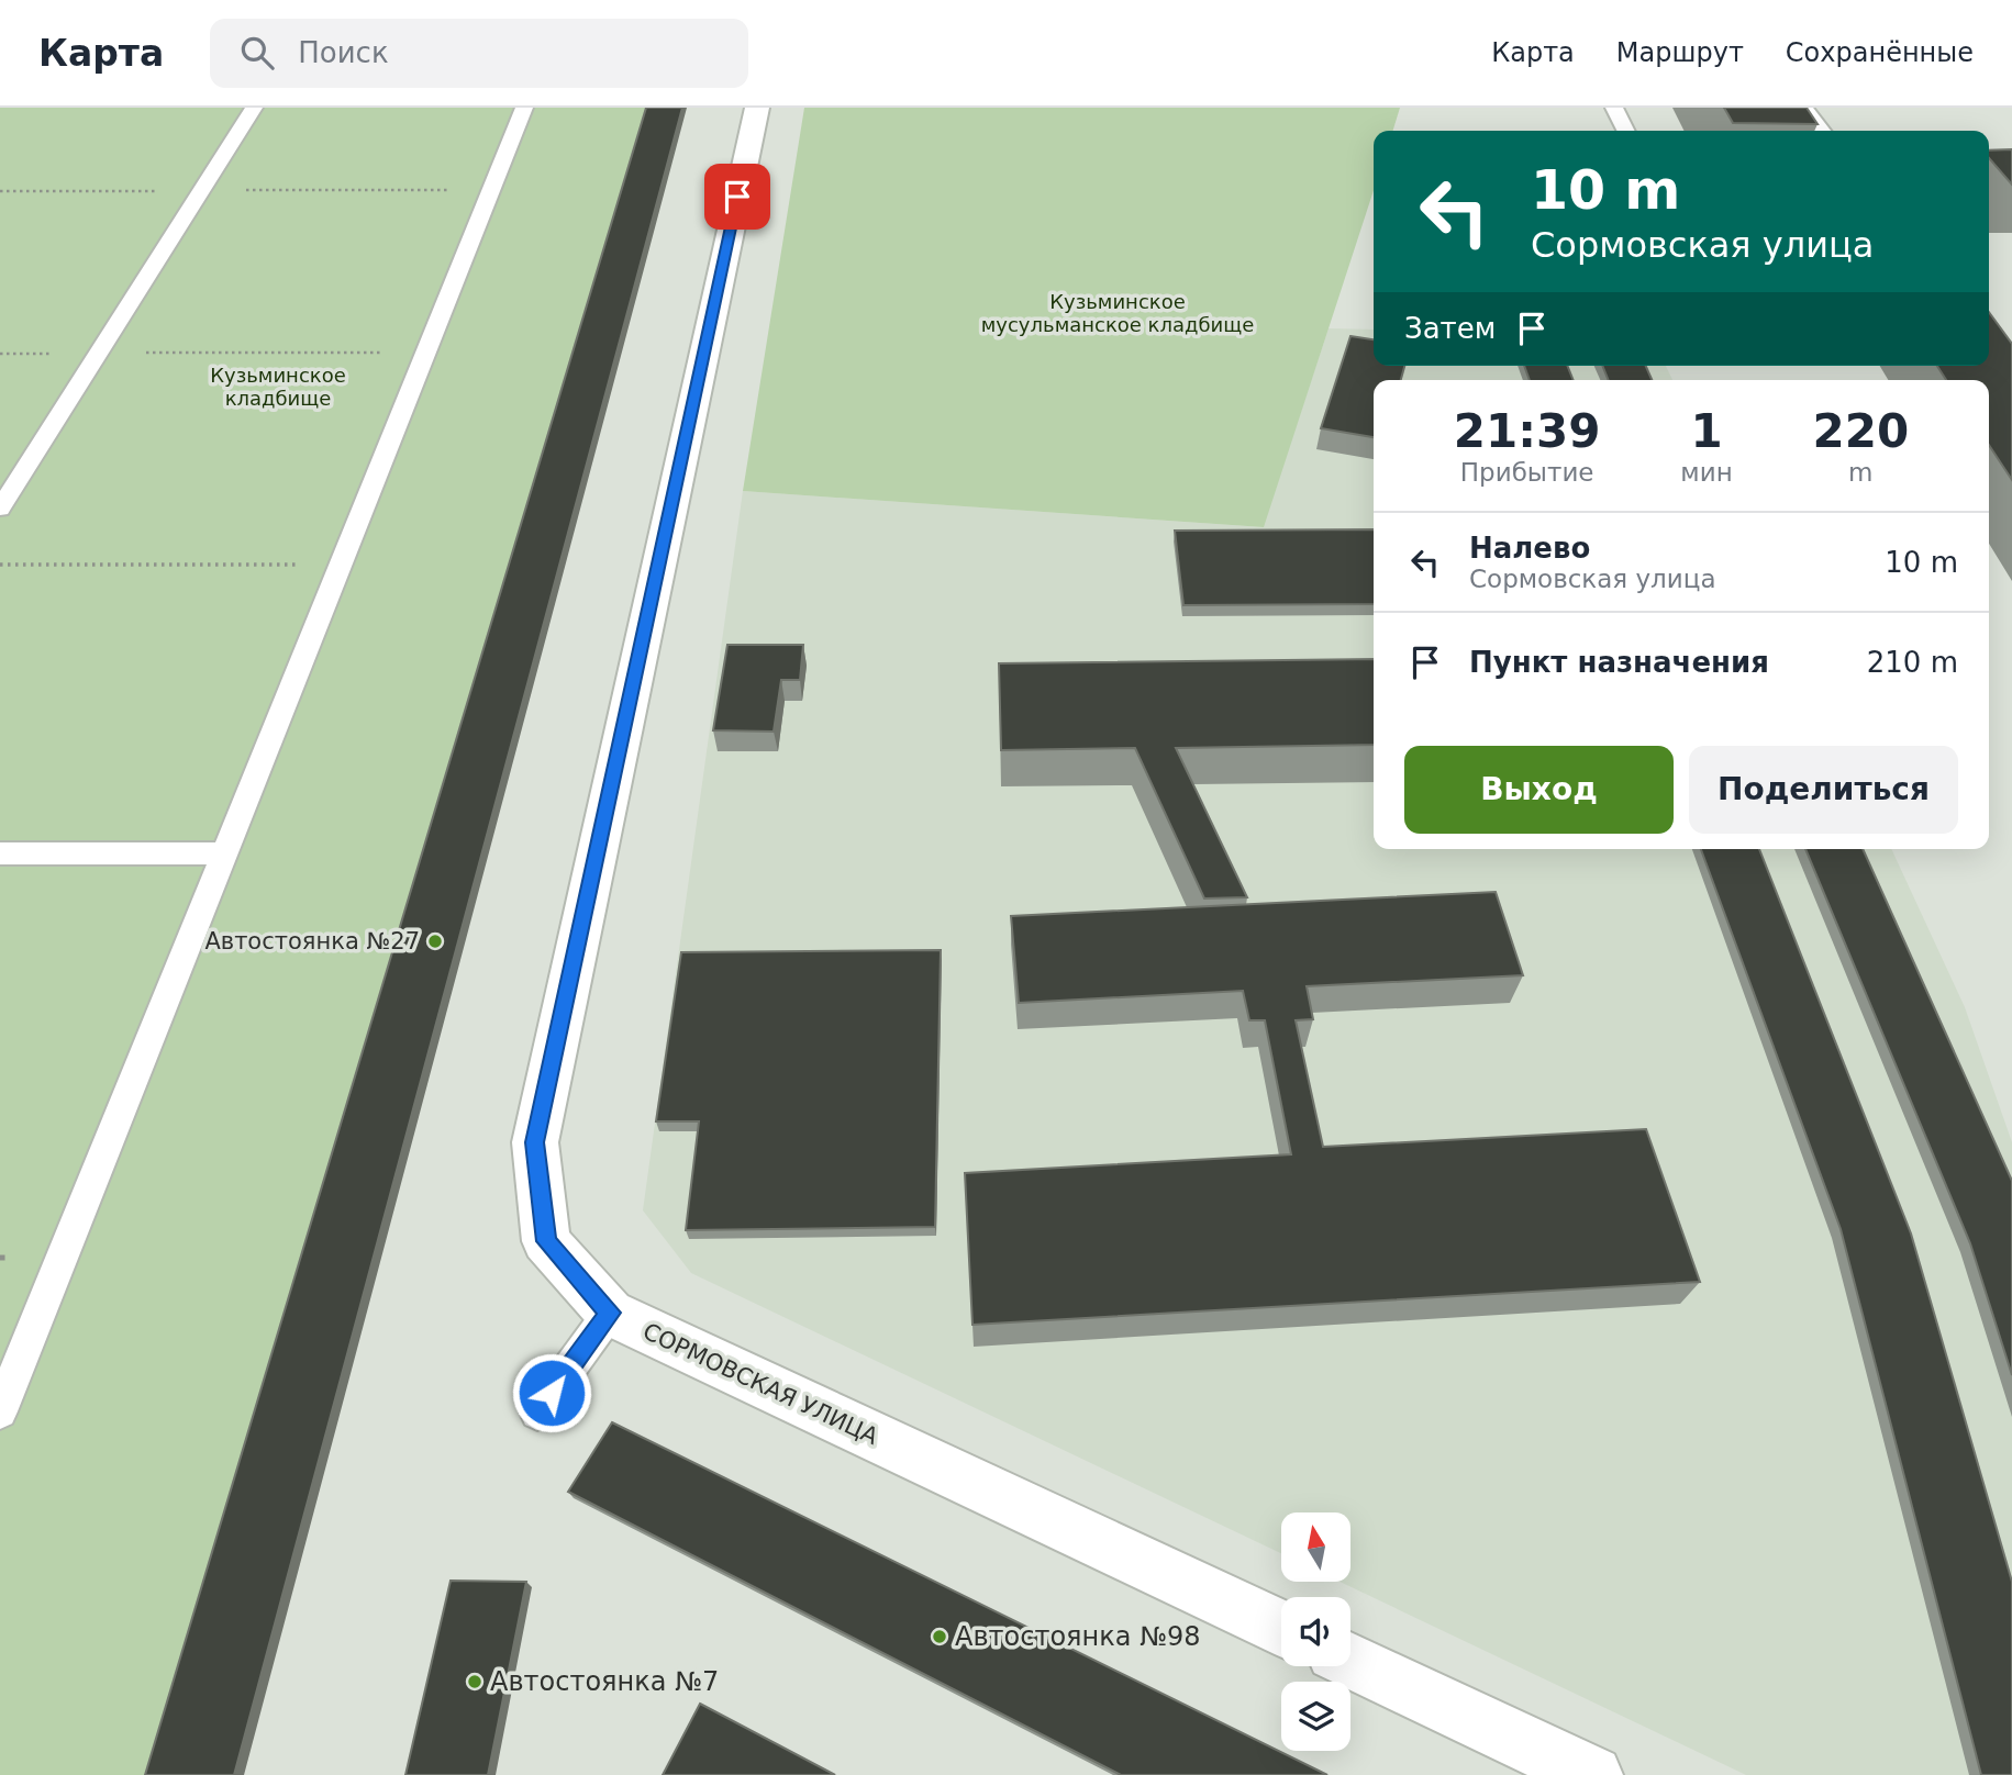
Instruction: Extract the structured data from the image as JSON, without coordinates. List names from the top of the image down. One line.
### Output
{"streets":{"street":["СОРМОВСКАЯ УЛИЦА"]},"parks":["Кузьминское мусульманское кладбище","Кузьминское кладбище"],"places":["Автостоянка №27","Автостоянка №98","Автостоянка №7"],"north":"top","page":{"header":"Карта","search":"Поиск","nav":["Карта","Маршрут","Сохранённые"],"turn":["10 m","Сормовская улица"],"then":"Затем","eta":["21:39","Прибытие","1","мин","220","m"],"list":[{"name":"Налево","note":"Сормовская улица","value":"10 m"},{"name":"Пункт назначения","value":"210 m"}],"buttons":["Выход","Поделиться"]}}
